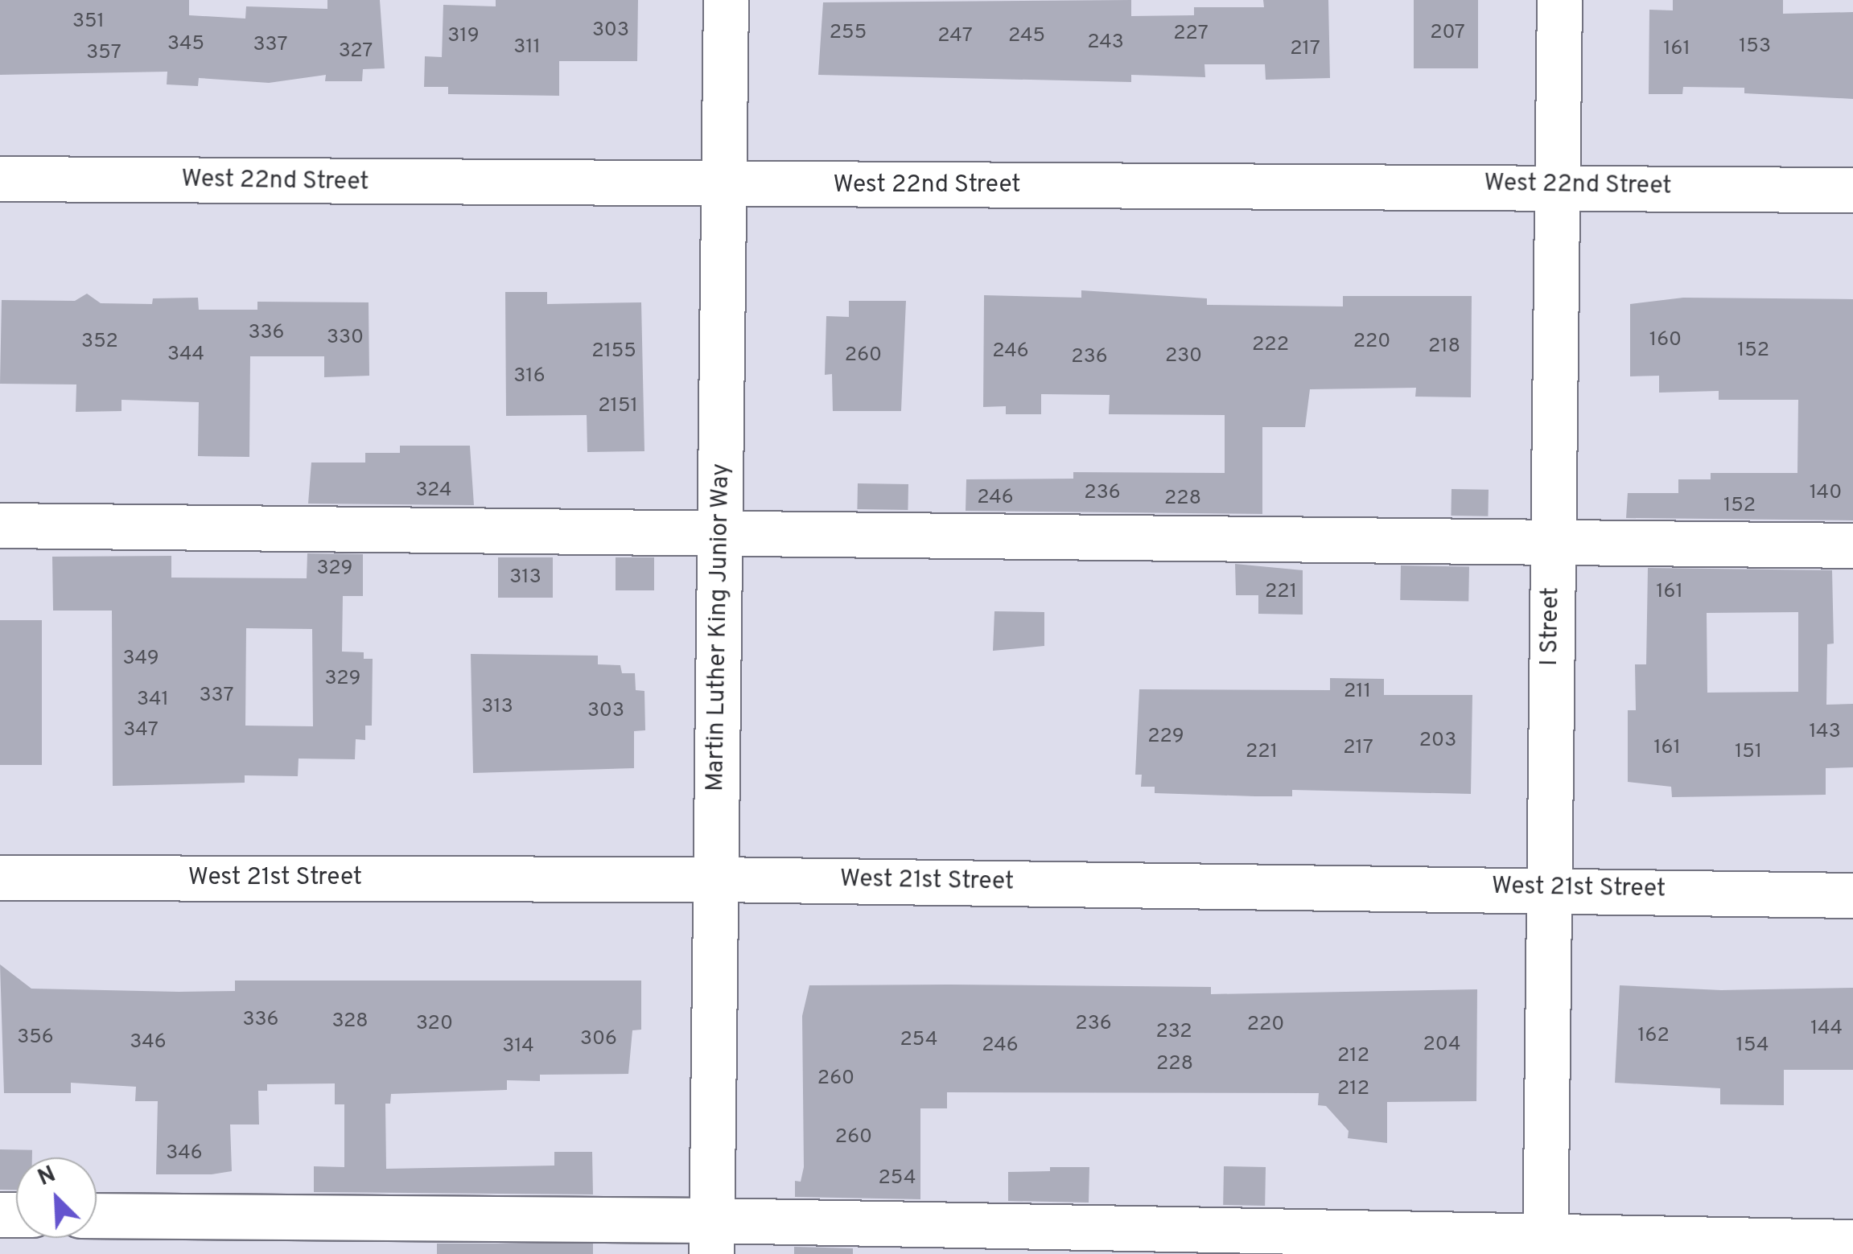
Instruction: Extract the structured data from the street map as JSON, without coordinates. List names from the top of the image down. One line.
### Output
{"streets":{"street":["West 22nd Street","I Street","Martin Luther King Junior Way","West 21st Street"]},"crossings":[["West 22nd Street","I Street"],["West 22nd Street","Martin Luther King Junior Way"],["I Street","West 21st Street"],["Martin Luther King Junior Way","West 21st Street"]],"house_numbers":["351","303","255","207","227","319","247","245","243","345","337","153","311","217","161","327","357","336","330","160","352","220","222","218","152","2155","246","344","260","230","236","316","2151","324","236","140","246","228","152","329","313","221","161","349","329","211","337","341","313","303","347","143","229","203","217","161","221","151","336","328","320","236","220","144","232","162","356","306","254","346","204","246","154","314","212","228","260","212","260","346","254"],"north":"top left"}
